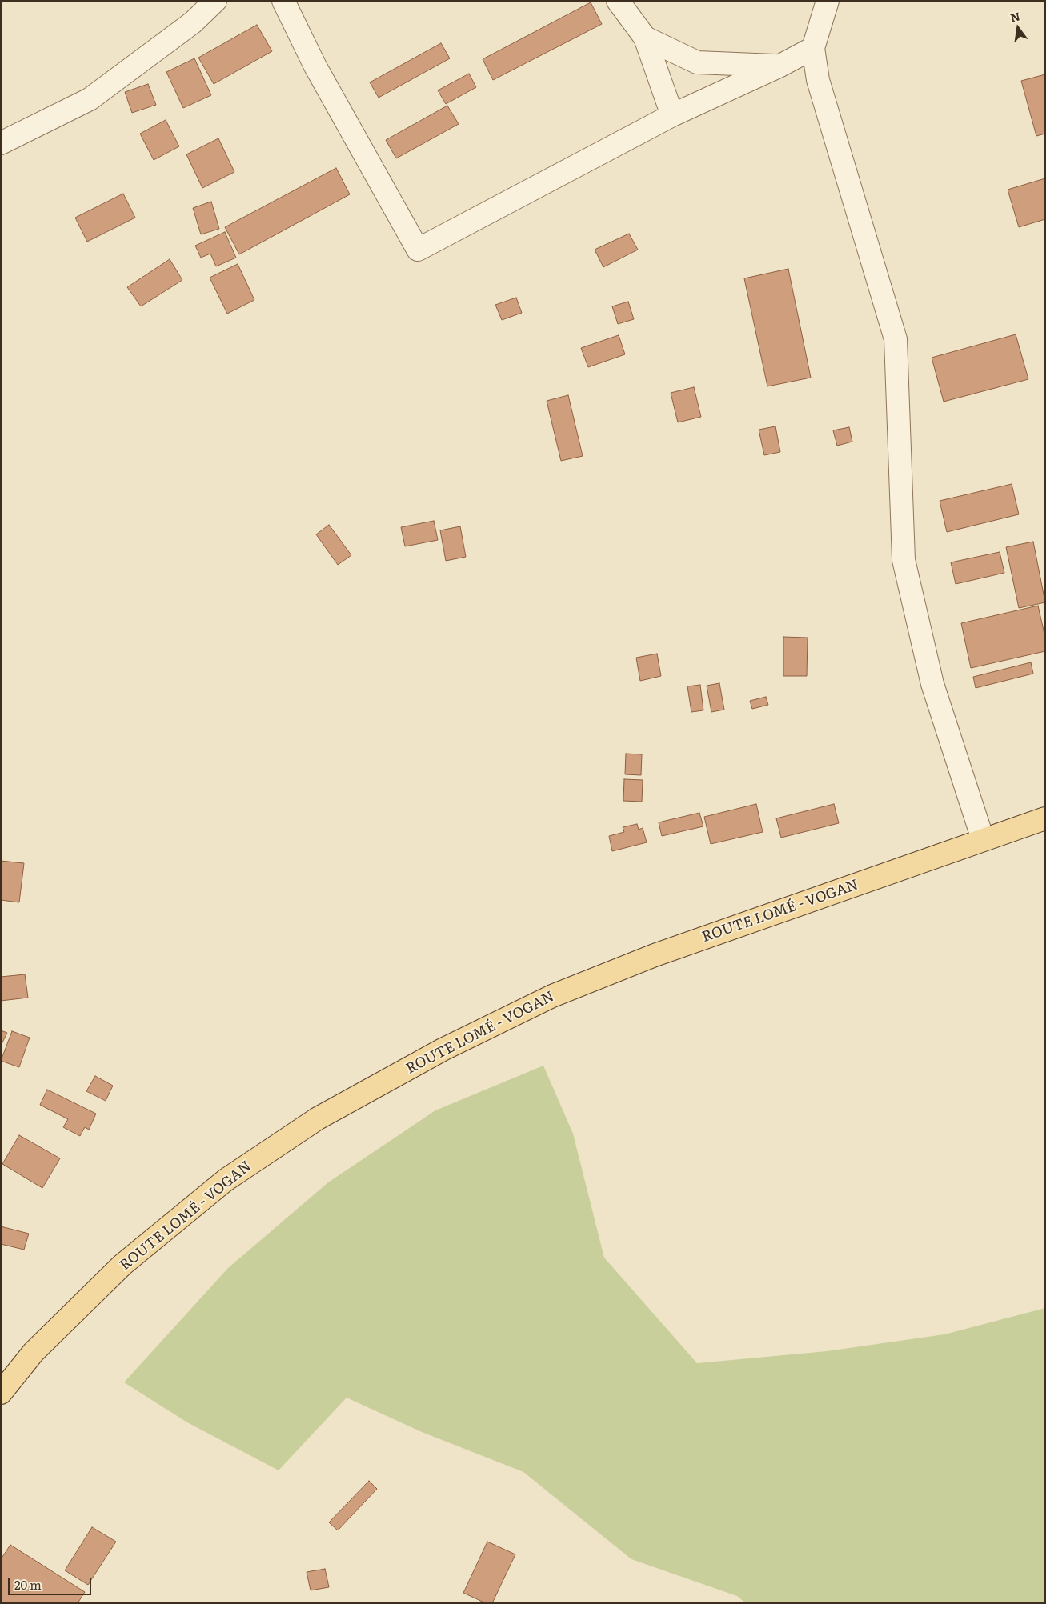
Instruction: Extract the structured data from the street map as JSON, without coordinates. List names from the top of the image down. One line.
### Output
{"streets":{"main road":["ROUTE LOMÉ - VOGAN"]},"scale_bar":"20 m","north":"top"}
